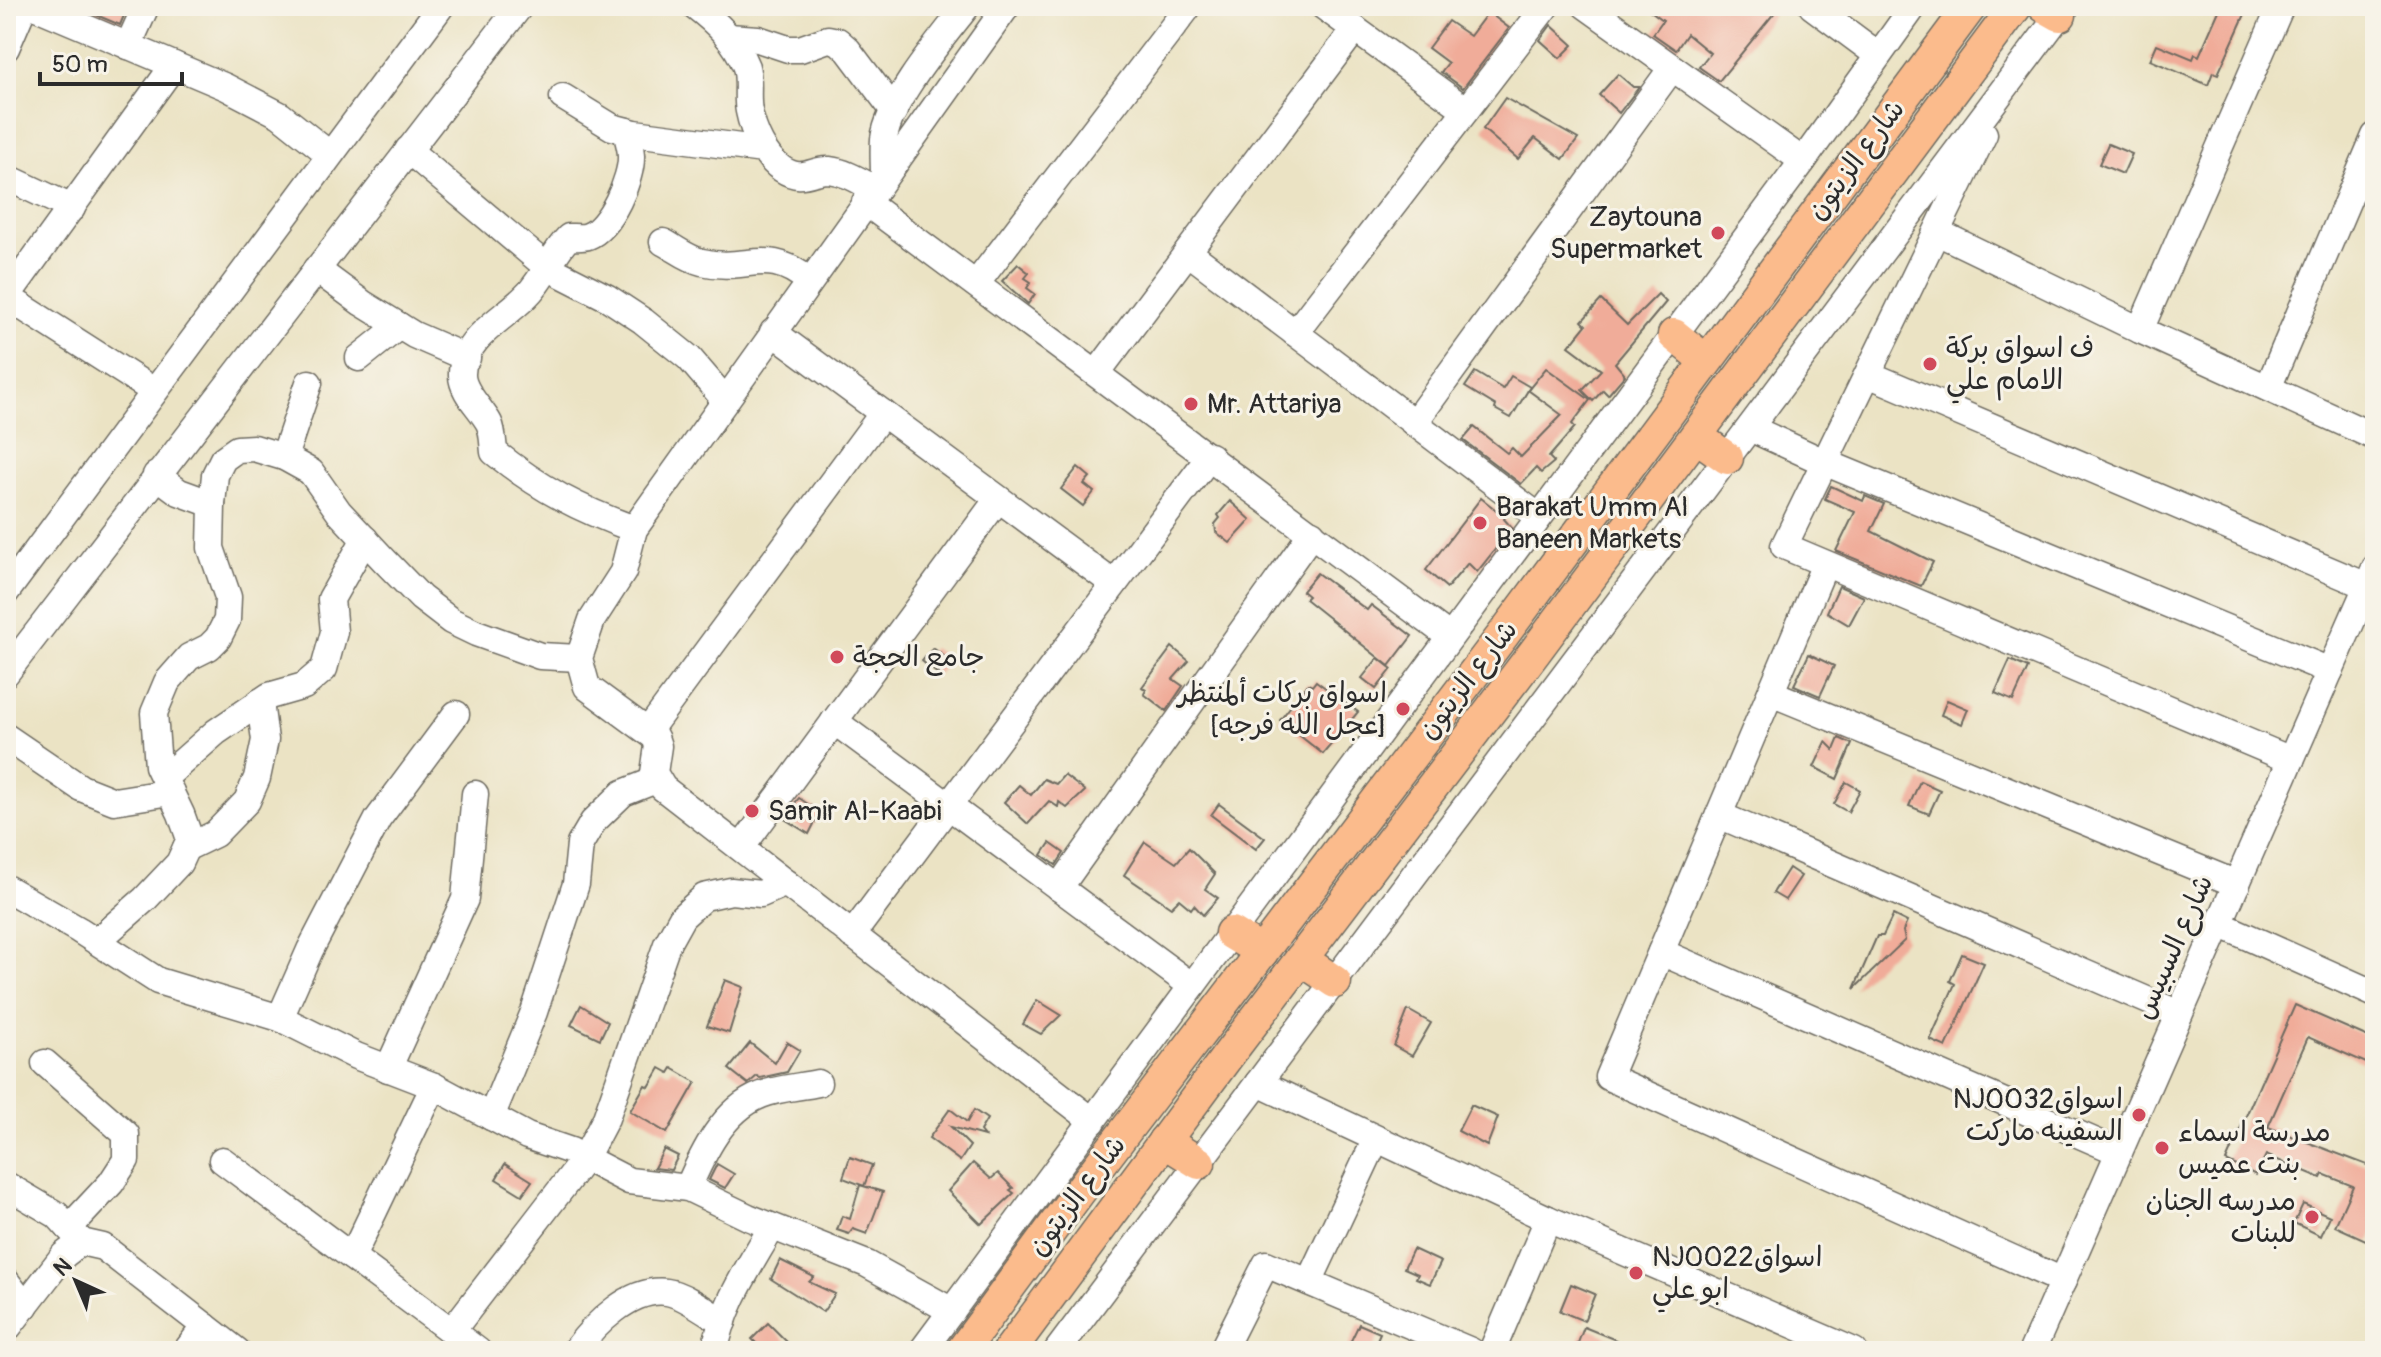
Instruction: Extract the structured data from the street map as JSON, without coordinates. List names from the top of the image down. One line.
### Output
{"streets":{"main road":["شارع الزيتون"],"street":["شارع السبيس"]},"places":["Zaytouna Supermarket","ف اسواق بركة الامام علي","Mr. Attariya","Barakat Umm Al Baneen Markets","جامع الحجة","اسواق بركات ألمنتظر [عجل الله فرجه]","Samir Al-Kaabi","NJ0032اسواق السفينه ماركت","مدرسة اسماء بنت عميس","مدرسه الجنان للبنات","NJ0022اسواق ابو علي"],"scale_bar":"50 m","north":"top left"}
